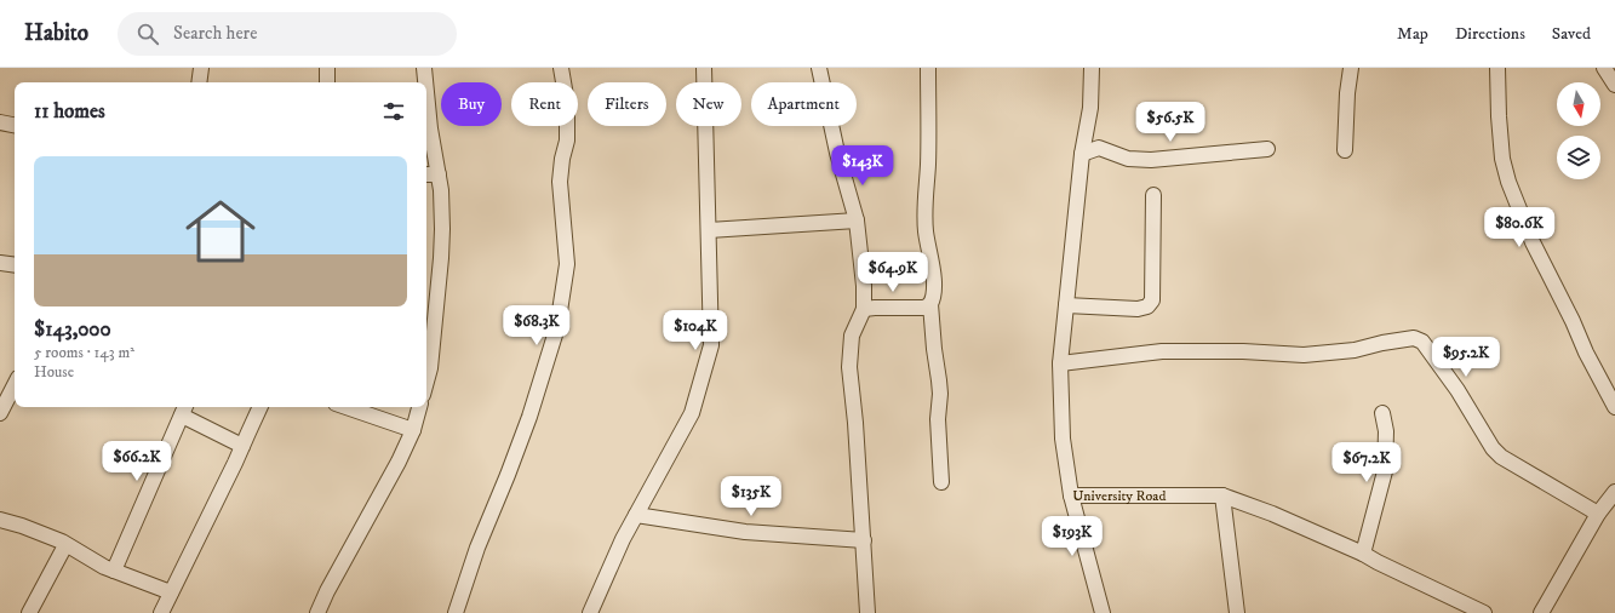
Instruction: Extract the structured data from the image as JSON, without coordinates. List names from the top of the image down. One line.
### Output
{"streets":{"street":["University Road"]},"north":"bottom","page":{"header":"Habito","search":"Search here","nav":["Map","Directions","Saved"],"chip":["Buy","Rent","Filters","New","Apartment"],"heading":"11 homes","price":["$56.5K","$143K","$80.6K","$64.9K","$68.3K","$104K","$95.2K","$66.2K","$67.2K","$135K","$193K"],"list":[{"name":"$143,000","note":"5 rooms · 143 m² · House"}]}}
